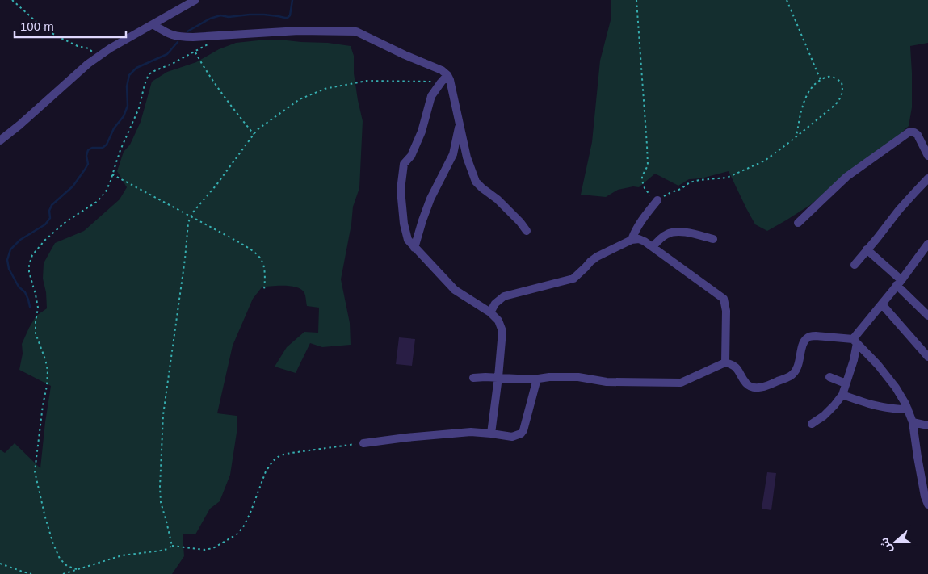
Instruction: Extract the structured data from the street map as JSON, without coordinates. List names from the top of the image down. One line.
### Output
{"scale_bar":"100 m","north":"left"}
